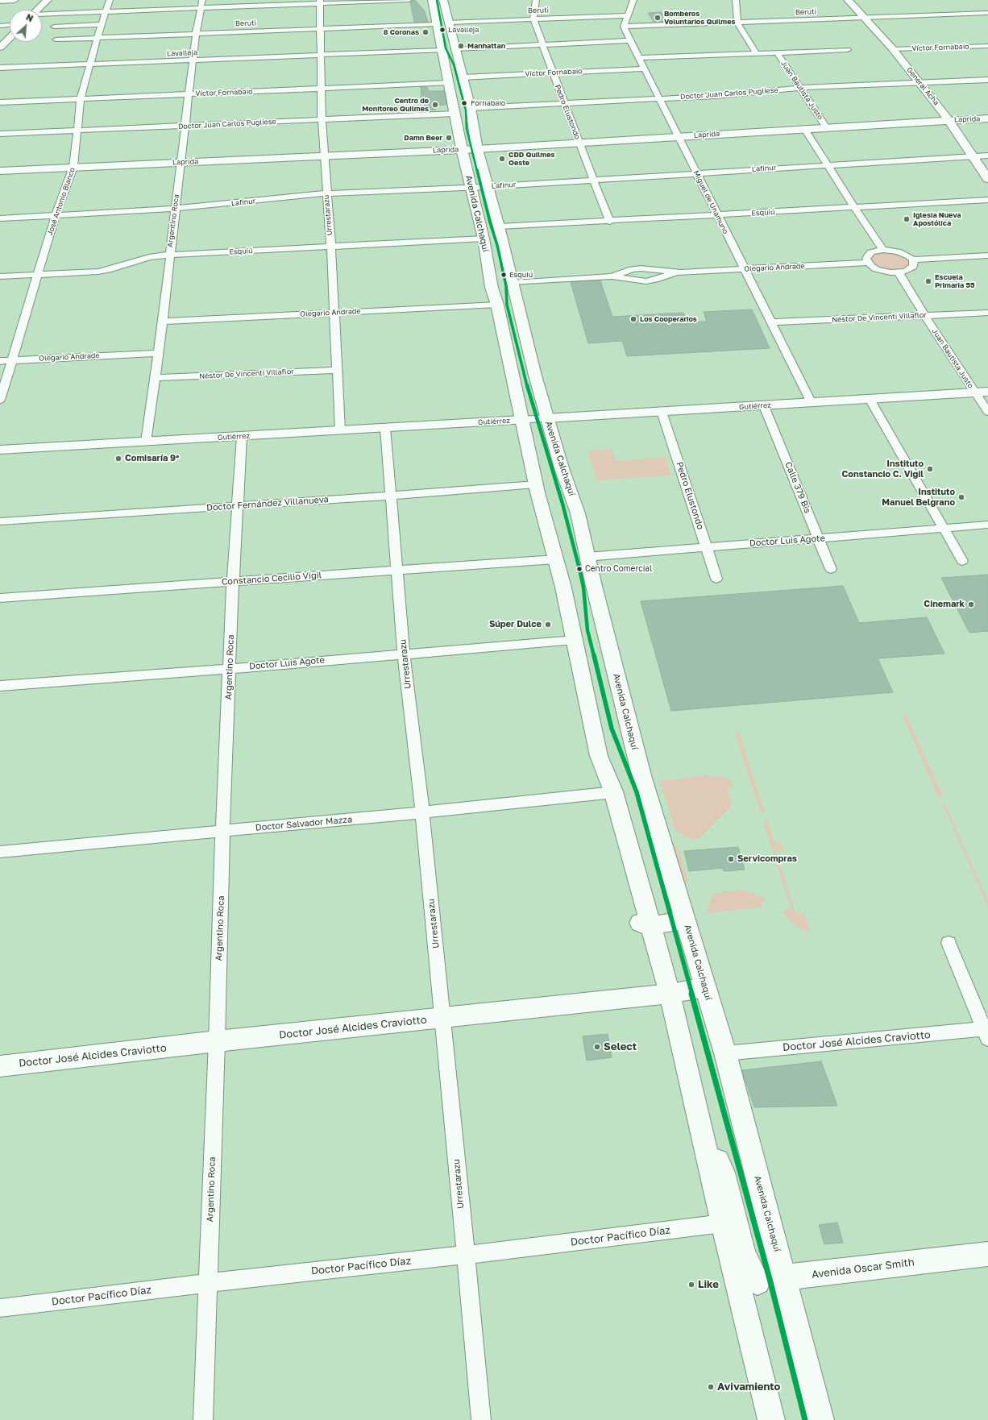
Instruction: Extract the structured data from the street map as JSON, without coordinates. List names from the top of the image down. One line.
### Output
{"streets":{"main road":["General Acha","Laprida","Avenida Calchaquí","Gutiérrez","Doctor José Alcides Craviotto","Avenida Oscar Smith"],"street":["Beruti","Víctor Fornabaio","Lavalleja","Juan Bautista Justo","Doctor Juan Carlos Pugliese","Pedro Elustondo","Lafinur","José Antonio Blanco","Miguel de Unamuno","Esquiú","Urrestarazu","Argentino Roca","Olegario Andrade","Néstor De Vincenti Villaflor","Calle 379 Bis","Doctor Fernández Villanueva","Doctor Luis Agote","Constancio Cecilio Vigil","Doctor Salvador Mazza","Doctor Pacífico Díaz"]},"crossings":[["Beruti","General Acha"],["Beruti","Pedro Elustondo"],["Beruti","José Antonio Blanco"],["Beruti","Miguel de Unamuno"],["Beruti","Avenida Calchaquí"],["Beruti","Urrestarazu"],["Beruti","Argentino Roca"],["Víctor Fornabaio","General Acha"],["Víctor Fornabaio","Pedro Elustondo"],["Víctor Fornabaio","José Antonio Blanco"],["Víctor Fornabaio","Miguel de Unamuno"],["Víctor Fornabaio","Avenida Calchaquí"],["Víctor Fornabaio","Urrestarazu"],["Víctor Fornabaio","Argentino Roca"],["Lavalleja","José Antonio Blanco"],["Lavalleja","Avenida Calchaquí"],["Lavalleja","Urrestarazu"],["Lavalleja","Argentino Roca"],["General Acha","Doctor Juan Carlos Pugliese"],["General Acha","Laprida"],["General Acha","Lafinur"],["Juan Bautista Justo","Doctor Juan Carlos Pugliese"],["Juan Bautista Justo","Laprida"],["Juan Bautista Justo","Néstor De Vincenti Villaflor"],["Juan Bautista Justo","Gutiérrez"],["Doctor Juan Carlos Pugliese","Pedro Elustondo"],["Doctor Juan Carlos Pugliese","José Antonio Blanco"],["Doctor Juan Carlos Pugliese","Miguel de Unamuno"],["Doctor Juan Carlos Pugliese","Avenida Calchaquí"],["Doctor Juan Carlos Pugliese","Urrestarazu"],["Doctor Juan Carlos Pugliese","Argentino Roca"],["Pedro Elustondo","Laprida"],["Pedro Elustondo","Lafinur"],["Pedro Elustondo","Esquiú"],["Pedro Elustondo","Gutiérrez"],["Pedro Elustondo","Doctor Luis Agote"],["Laprida","José Antonio Blanco"],["Laprida","Miguel de Unamuno"],["Laprida","Avenida Calchaquí"],["Laprida","Urrestarazu"],["Laprida","Argentino Roca"],["Lafinur","José Antonio Blanco"],["Lafinur","Miguel de Unamuno"],["Lafinur","Avenida Calchaquí"],["Lafinur","Urrestarazu"],["Lafinur","Argentino Roca"],["José Antonio Blanco","Esquiú"],["José Antonio Blanco","Olegario Andrade"],["Miguel de Unamuno","Esquiú"],["Miguel de Unamuno","Olegario Andrade"],["Miguel de Unamuno","Néstor De Vincenti Villaflor"],["Miguel de Unamuno","Gutiérrez"],["Esquiú","Avenida Calchaquí"],["Esquiú","Urrestarazu"],["Esquiú","Argentino Roca"],["Avenida Calchaquí","Olegario Andrade"],["Avenida Calchaquí","Gutiérrez"],["Avenida Calchaquí","Doctor Fernández Villanueva"],["Avenida Calchaquí","Doctor Luis Agote"],["Avenida Calchaquí","Constancio Cecilio Vigil"],["Avenida Calchaquí","Doctor José Alcides Craviotto"],["Avenida Calchaquí","Doctor Pacífico Díaz"],["Avenida Calchaquí","Avenida Oscar Smith"],["Urrestarazu","Olegario Andrade"],["Urrestarazu","Néstor De Vincenti Villaflor"],["Urrestarazu","Gutiérrez"],["Urrestarazu","Doctor Fernández Villanueva"],["Urrestarazu","Doctor Luis Agote"],["Urrestarazu","Constancio Cecilio Vigil"],["Urrestarazu","Doctor Salvador Mazza"],["Urrestarazu","Doctor José Alcides Craviotto"],["Urrestarazu","Doctor Pacífico Díaz"],["Argentino Roca","Olegario Andrade"],["Argentino Roca","Néstor De Vincenti Villaflor"],["Argentino Roca","Gutiérrez"],["Argentino Roca","Doctor Fernández Villanueva"],["Argentino Roca","Doctor Luis Agote"],["Argentino Roca","Constancio Cecilio Vigil"],["Argentino Roca","Doctor Salvador Mazza"],["Argentino Roca","Doctor José Alcides Craviotto"],["Argentino Roca","Doctor Pacífico Díaz"],["Gutiérrez","Calle 379 Bis"],["Calle 379 Bis","Doctor Luis Agote"]],"places":["Bomberos Voluntarios Quilmes","Lavalleja","8 Coronas","Manhattan","Fornabaio","Centro de Monitoreo Quilmes","Damn Beer","CDD Quilmes Oeste","Iglesia Nueva Apostólica","Esquiú","Escuela Primaria 55","Los Cooperarios","Comisaría 9°","Instituto Constancio C. Vigil","Instituto Manuel Belgrano","Centro Comercial","Cinemark","Súper Dulce","Servicompras","Select","Like","Avivamiento"],"north":"top right"}
